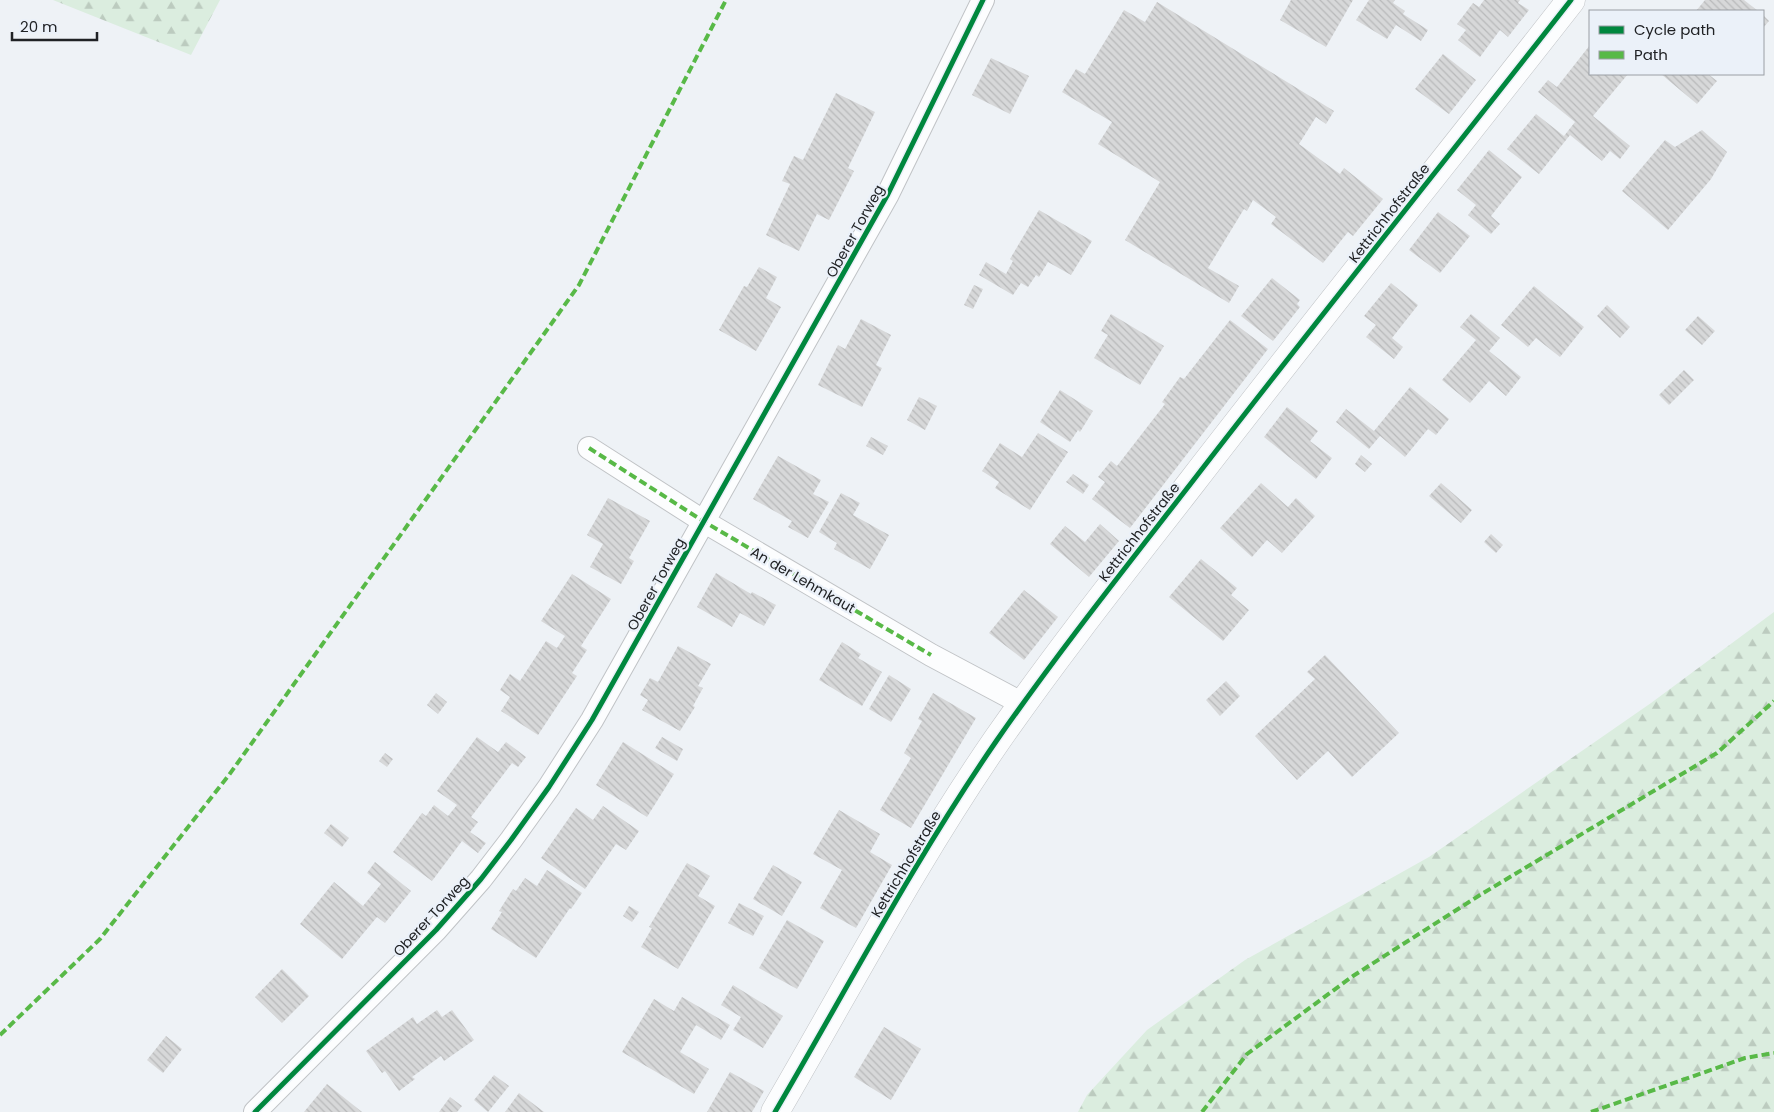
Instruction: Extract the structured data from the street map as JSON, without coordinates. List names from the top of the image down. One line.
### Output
{"streets":{"street":["Kettrichhofstraße","Oberer Torweg","An der Lehmkaut"]},"crossings":[["Kettrichhofstraße","An der Lehmkaut"],["Oberer Torweg","An der Lehmkaut"]],"legend":["Cycle path","Path"],"scale_bar":"20 m"}
